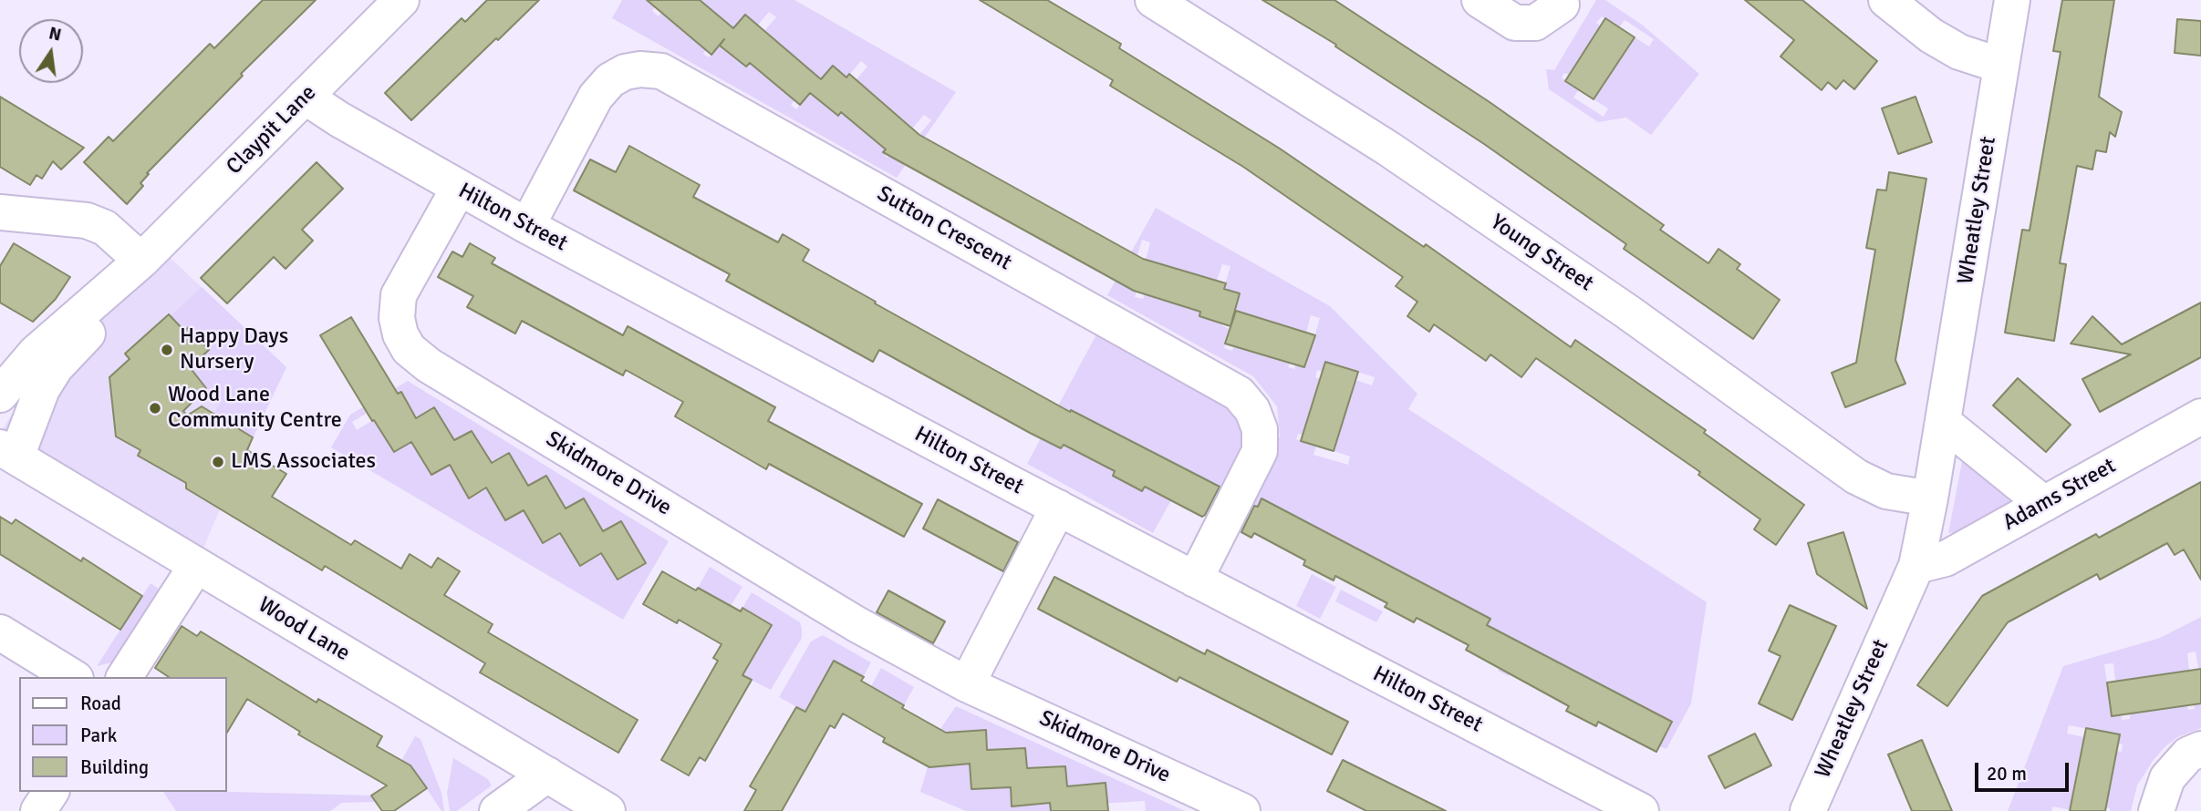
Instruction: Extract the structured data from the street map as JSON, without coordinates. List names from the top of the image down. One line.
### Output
{"streets":{"street":["Claypit Lane","Wheatley Street","Hilton Street","Sutton Crescent","Young Street","Skidmore Drive","Adams Street","Wood Lane"]},"crossings":[["Claypit Lane","Hilton Street"],["Claypit Lane","Wood Lane"],["Wheatley Street","Young Street"],["Wheatley Street","Adams Street"],["Hilton Street","Sutton Crescent"],["Hilton Street","Skidmore Drive"]],"places":["Happy Days Nursery","Wood Lane Community Centre","LMS Associates"],"legend":["Road","Park","Building"],"scale_bar":"20 m","north":"top"}
